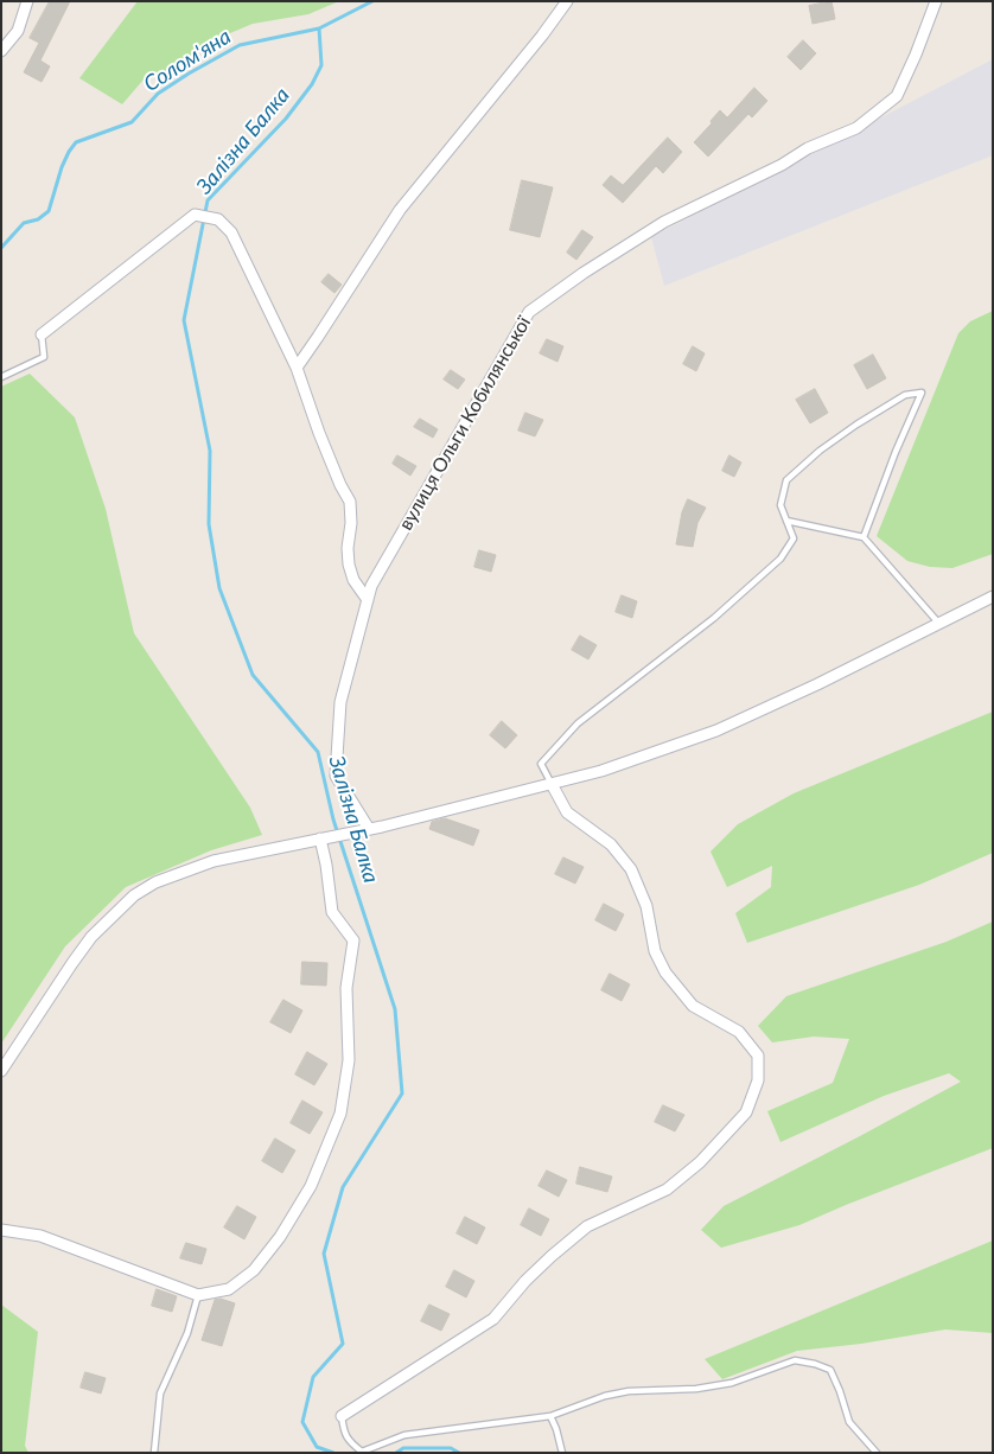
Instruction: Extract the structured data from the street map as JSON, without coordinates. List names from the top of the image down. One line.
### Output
{"streets":{"street":["вулиця Ольги Кобилянської"]},"water":["Солом'яна","Залізна Балка"]}
